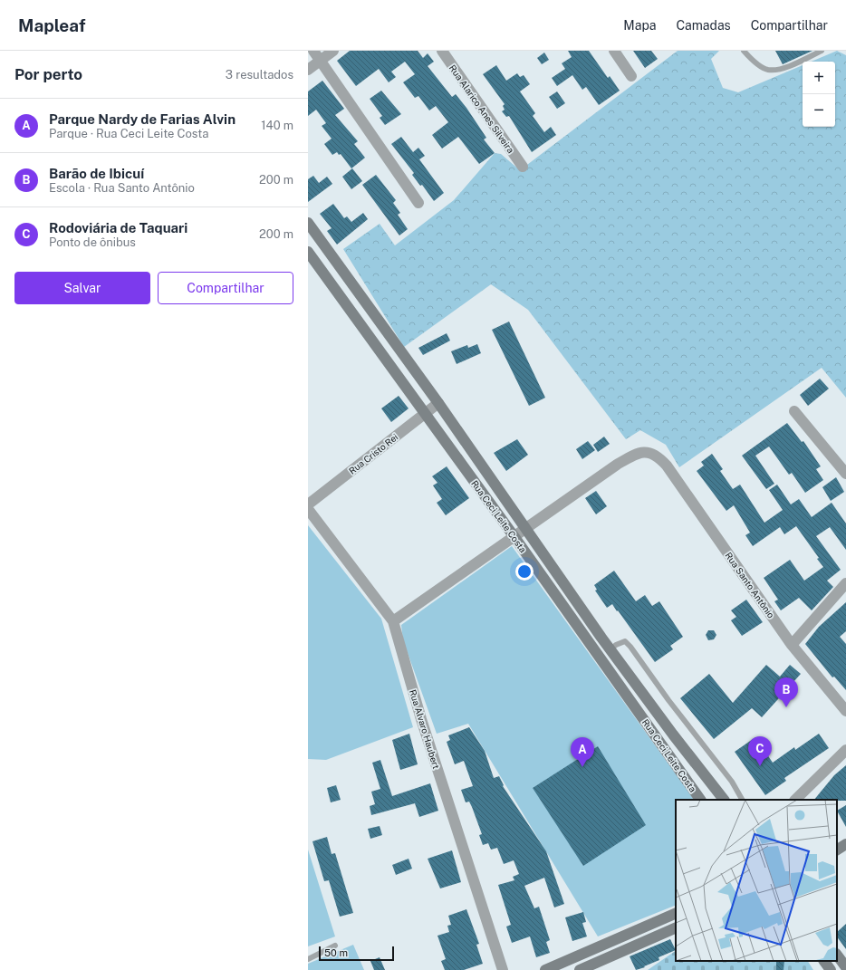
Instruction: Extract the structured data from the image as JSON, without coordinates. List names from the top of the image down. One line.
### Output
{"streets":{"street":["Rua Alarico Anes Silveira","Rua Cristo Rei","Rua Ceci Leite Costa","Rua Santo Antônio","Rua Alvaro Haubert"]},"crossings":[["Rua Cristo Rei","Rua Ceci Leite Costa"],["Rua Ceci Leite Costa","Rua Santo Antônio"]],"scale_bar":"50 m","page":{"header":"Mapleaf","nav":["Mapa","Camadas","Compartilhar"],"heading":["Por perto","3 resultados"],"map_buttons":["+","−"],"list":[{"mark":"A","name":"Parque Nardy de Farias Alvin","note":"Parque · Rua Ceci Leite Costa","value":"140 m"},{"mark":"B","name":"Barão de Ibicuí","note":"Escola · Rua Santo Antônio","value":"200 m"},{"mark":"C","name":"Rodoviária de Taquari","note":"Ponto de ônibus","value":"200 m"}],"buttons":["Salvar","Compartilhar"],"pins":["B","C","A"],"scale":"50 m"}}
